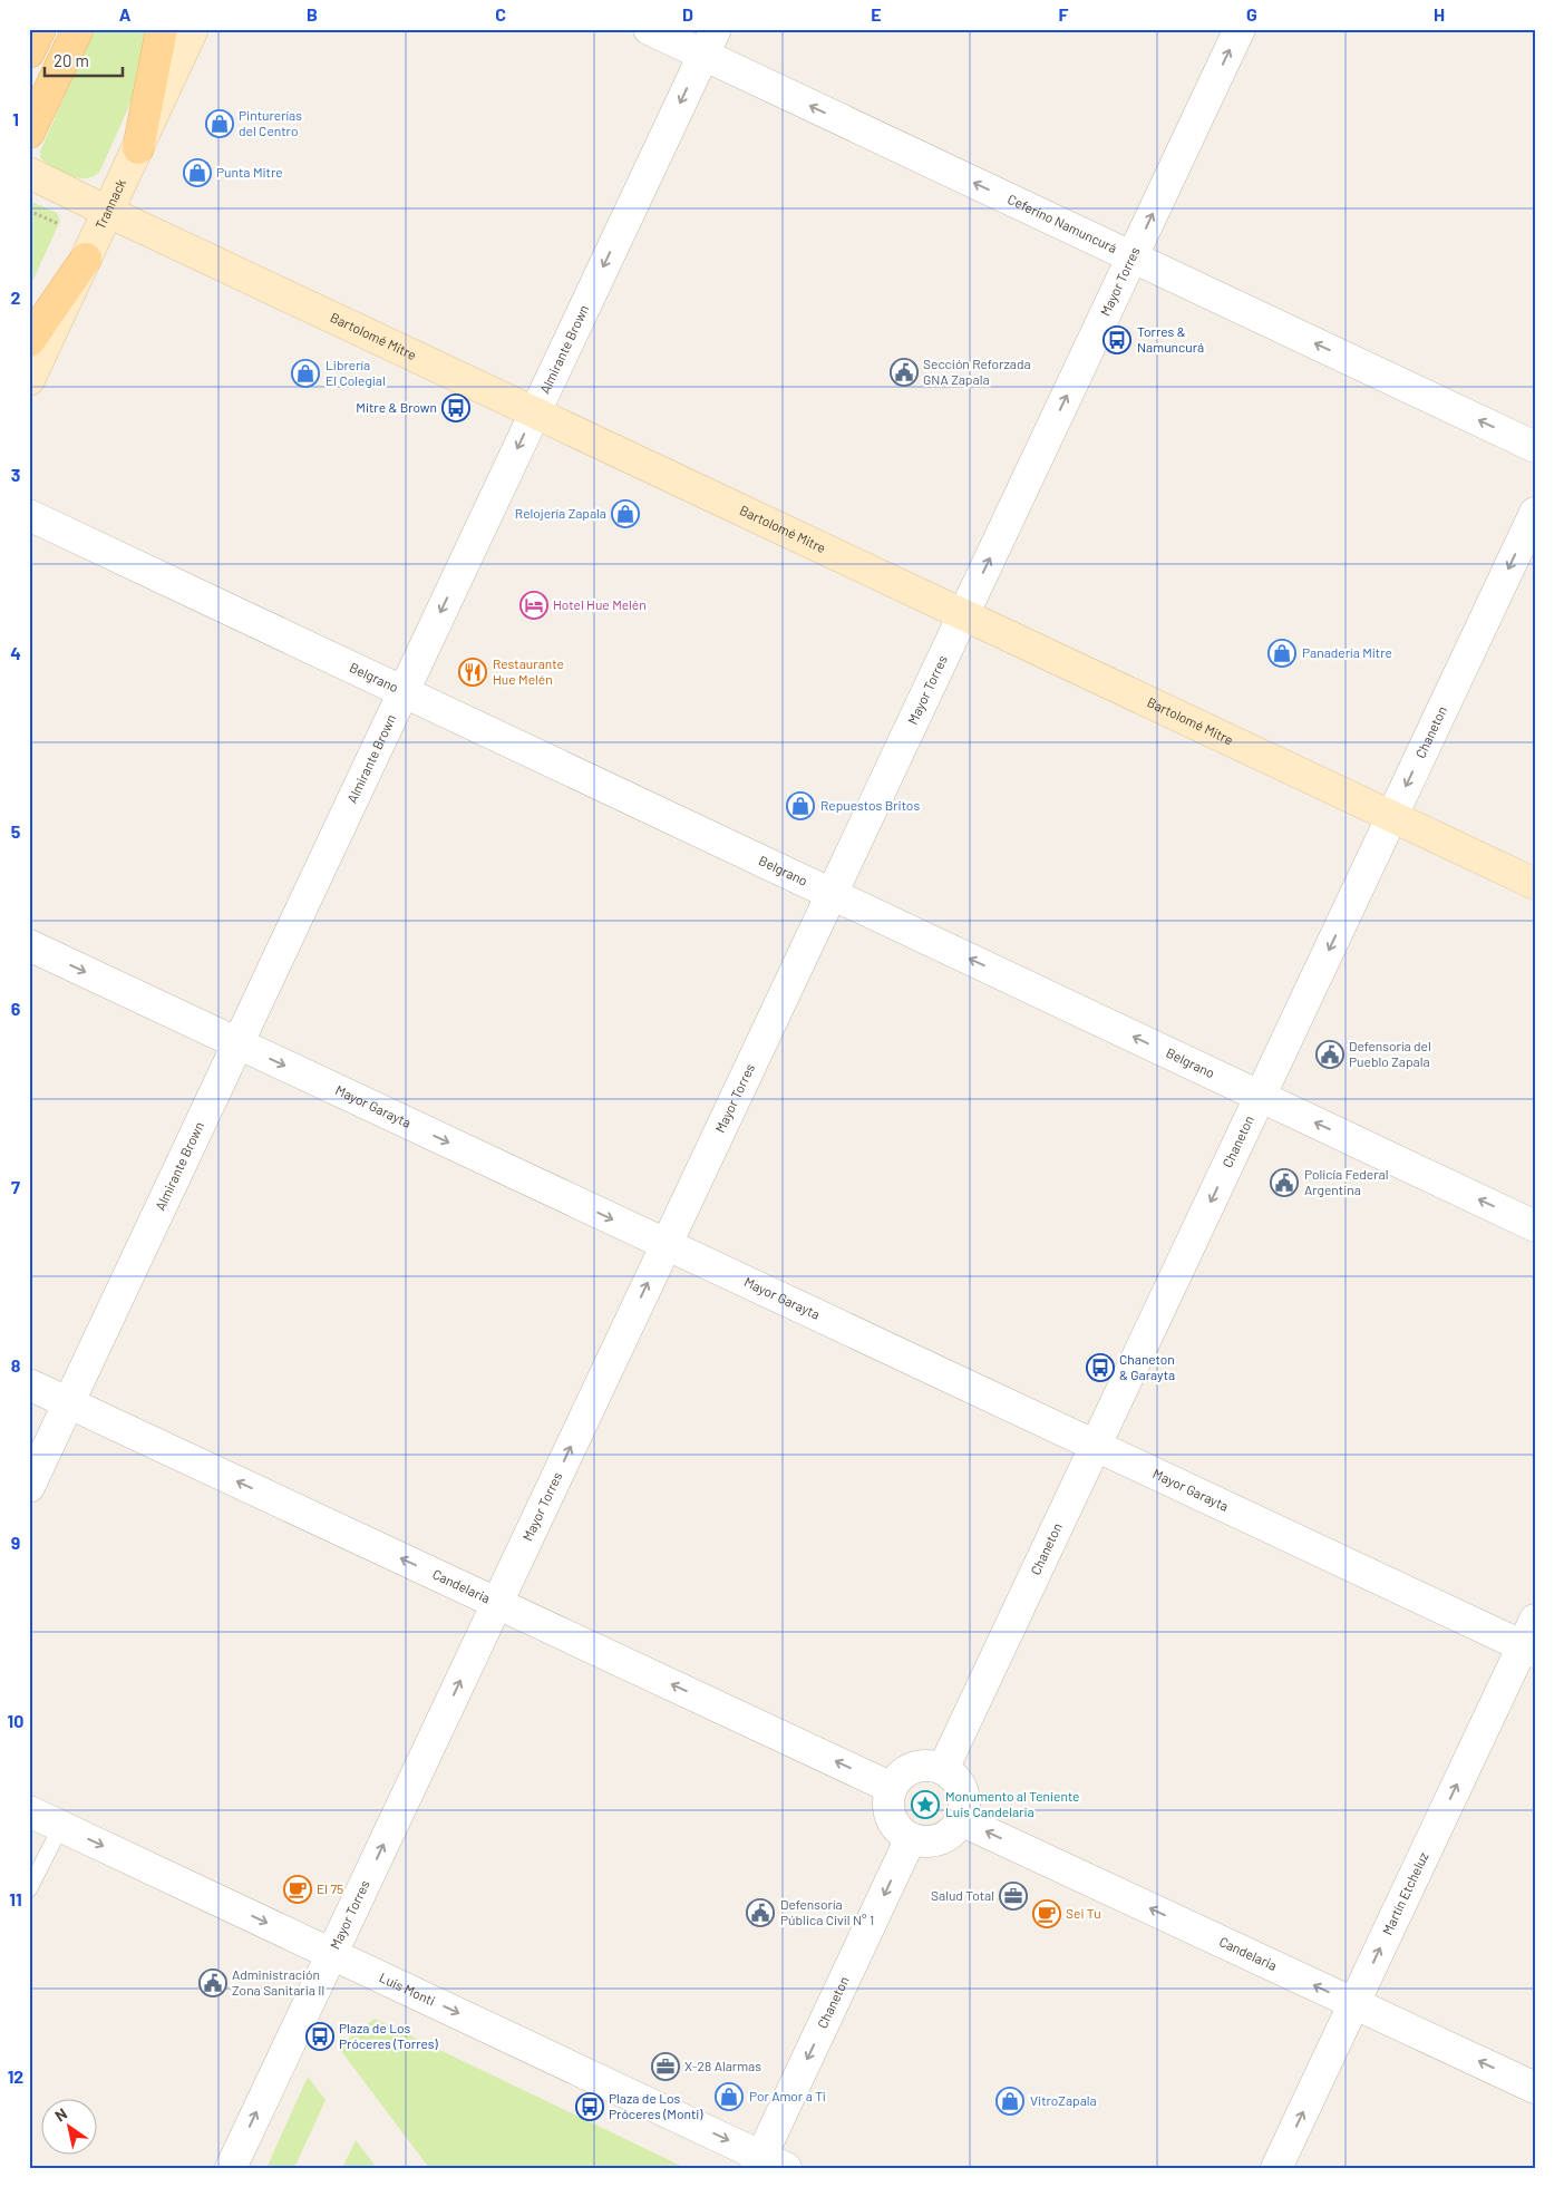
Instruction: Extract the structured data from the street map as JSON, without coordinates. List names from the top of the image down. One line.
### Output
{"streets":{"main road":["Trannack","Bartolomé Mitre"],"street":["Ceferino Namuncurá","Mayor Torres","Almirante Brown","Belgrano","Chaneton","Mayor Garayta","Candelaria","Martín Etcheluz","Luis Monti"]},"crossings":[["Trannack","Bartolomé Mitre"],["Ceferino Namuncurá","Mayor Torres"],["Ceferino Namuncurá","Almirante Brown"],["Mayor Torres","Bartolomé Mitre"],["Mayor Torres","Belgrano"],["Mayor Torres","Mayor Garayta"],["Mayor Torres","Candelaria"],["Mayor Torres","Luis Monti"],["Bartolomé Mitre","Almirante Brown"],["Bartolomé Mitre","Chaneton"],["Almirante Brown","Belgrano"],["Almirante Brown","Mayor Garayta"],["Almirante Brown","Candelaria"],["Belgrano","Chaneton"],["Chaneton","Mayor Garayta"],["Chaneton","Candelaria"],["Chaneton","Luis Monti"],["Mayor Garayta","Martín Etcheluz"],["Candelaria","Martín Etcheluz"]],"one_way":["Ceferino Namuncurá","Mayor Torres","Almirante Brown","Belgrano","Chaneton","Mayor Garayta","Candelaria","Martín Etcheluz","Luis Monti"],"places":{"shop":["Pinturerías del Centro","Punta Mitre","Librería El Colegial","Relojería Zapala","Panadería Mitre","Repuestos Britos","Por Amor a Ti","VitroZapala"],"bus stop":["Torres & Namuncurá","Mitre & Brown","Chaneton & Garayta","Plaza de Los Próceres (Torres)","Plaza de Los Próceres (Monti)"],"public building":["Sección Reforzada GNA Zapala","Defensoría del Pueblo Zapala","Policía Federal Argentina","Defensoría Pública Civil N° 1","Administración Zona Sanitaria II"],"hotel":["Hotel Hue Melén"],"restaurant":["Restaurante Hue Melén"],"place":["Monumento al Teniente Luis Candelaria"],"cafe":["El 75","Sei Tu"],"office":["Salud Total","X-28 Alarmas"]},"scale_bar":"20 m","north":"top left","grid":{"columns":["A","B","C","D","E","F","G","H"],"rows":["1","2","3","4","5","6","7","8","9","10","11","12"]}}
